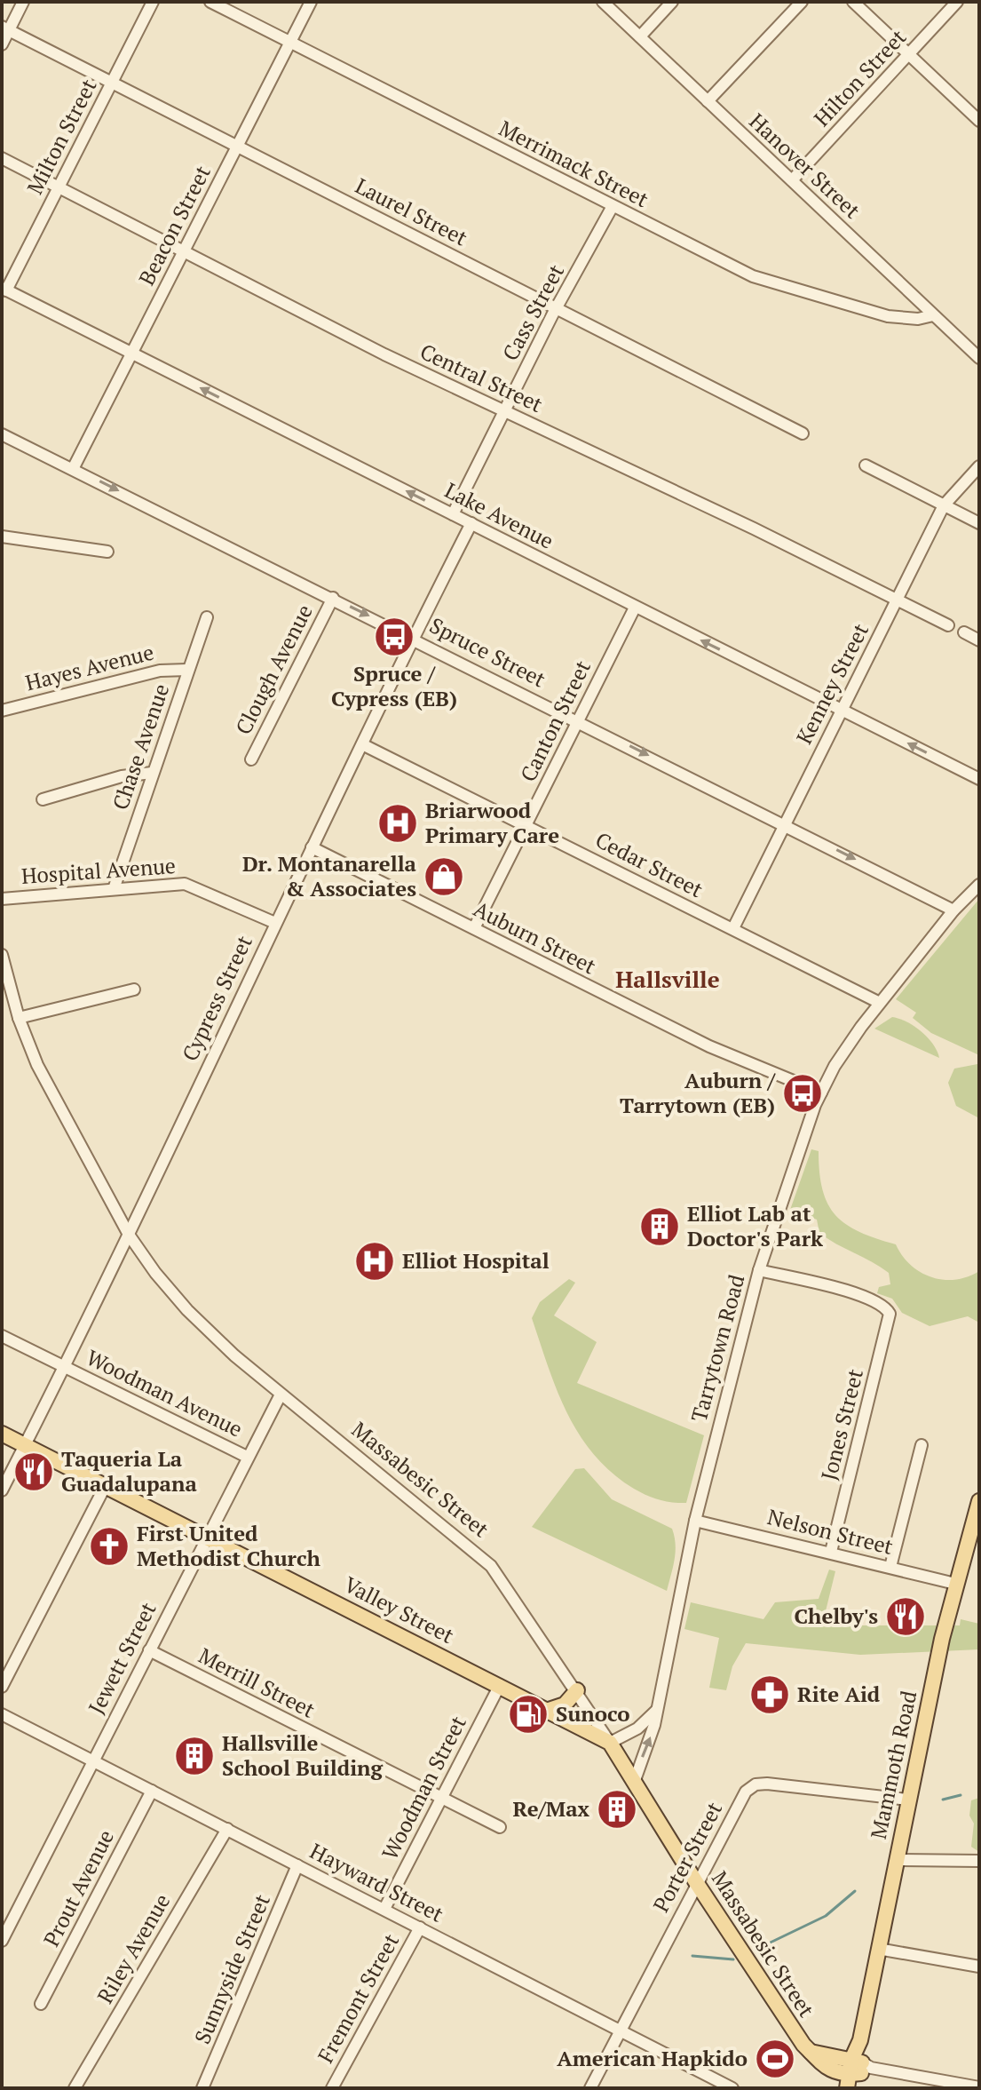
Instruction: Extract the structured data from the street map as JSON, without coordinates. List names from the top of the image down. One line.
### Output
{"streets":{"main road":["Massabesic Street","Valley Street","Mammoth Road"],"street":["Hilton Street","Milton Street","Merrimack Street","Hanover Street","Laurel Street","Beacon Street","Cass Street","Central Street","Lake Avenue","Spruce Street","Hayes Avenue","Clough Avenue","Kenney Street","Canton Street","Chase Avenue","Cedar Street","Hospital Avenue","Auburn Street","Cypress Street","Tarrytown Road","Woodman Avenue","Jones Street","Nelson Street","Jewett Street","Merrill Street","Woodman Street","Porter Street","Hayward Street","Prout Avenue","Riley Avenue","Sunnyside Street","Fremont Street"]},"crossings":[["Hilton Street","Hanover Street"],["Milton Street","Laurel Street"],["Milton Street","Central Street"],["Milton Street","Lake Avenue"],["Merrimack Street","Hanover Street"],["Merrimack Street","Beacon Street"],["Merrimack Street","Cass Street"],["Laurel Street","Beacon Street"],["Laurel Street","Cass Street"],["Beacon Street","Central Street"],["Beacon Street","Lake Avenue"],["Beacon Street","Spruce Street"],["Cass Street","Central Street"],["Cass Street","Lake Avenue"],["Central Street","Kenney Street"],["Lake Avenue","Kenney Street"],["Lake Avenue","Canton Street"],["Lake Avenue","Cypress Street"],["Spruce Street","Clough Avenue"],["Spruce Street","Kenney Street"],["Spruce Street","Canton Street"],["Spruce Street","Cypress Street"],["Spruce Street","Tarrytown Road"],["Hayes Avenue","Chase Avenue"],["Kenney Street","Cedar Street"],["Canton Street","Cedar Street"],["Canton Street","Auburn Street"],["Chase Avenue","Hospital Avenue"],["Cedar Street","Cypress Street"],["Cedar Street","Tarrytown Road"],["Hospital Avenue","Cypress Street"],["Auburn Street","Cypress Street"],["Auburn Street","Tarrytown Road"],["Cypress Street","Woodman Avenue"],["Cypress Street","Massabesic Street"],["Cypress Street","Valley Street"],["Tarrytown Road","Jones Street"],["Tarrytown Road","Massabesic Street"],["Tarrytown Road","Nelson Street"],["Woodman Avenue","Jewett Street"],["Jones Street","Nelson Street"],["Massabesic Street","Valley Street"],["Massabesic Street","Jewett Street"],["Massabesic Street","Mammoth Road"],["Massabesic Street","Porter Street"],["Nelson Street","Mammoth Road"],["Valley Street","Jewett Street"],["Valley Street","Woodman Street"],["Jewett Street","Merrill Street"],["Jewett Street","Hayward Street"],["Merrill Street","Woodman Street"],["Mammoth Road","Porter Street"],["Woodman Street","Hayward Street"],["Porter Street","Hayward Street"],["Hayward Street","Prout Avenue"],["Hayward Street","Riley Avenue"],["Hayward Street","Sunnyside Street"],["Hayward Street","Fremont Street"]],"one_way":["Lake Avenue","Spruce Street"],"districts":["Hallsville"],"places":{"bus stop":["Spruce / Cypress (EB)","Auburn / Tarrytown (EB)"],"hospital":["Briarwood Primary Care","Elliot Hospital"],"shop":["Dr. Montanarella & Associates"],"building":["Elliot Lab at Doctor's Park","Hallsville School Building","Re/Max"],"restaurant":["Taqueria La Guadalupana","Chelby's"],"church":["First United Methodist Church"],"pharmacy":["Rite Aid"],"fuel station":["Sunoco"],"sports":["American Hapkido"]}}
